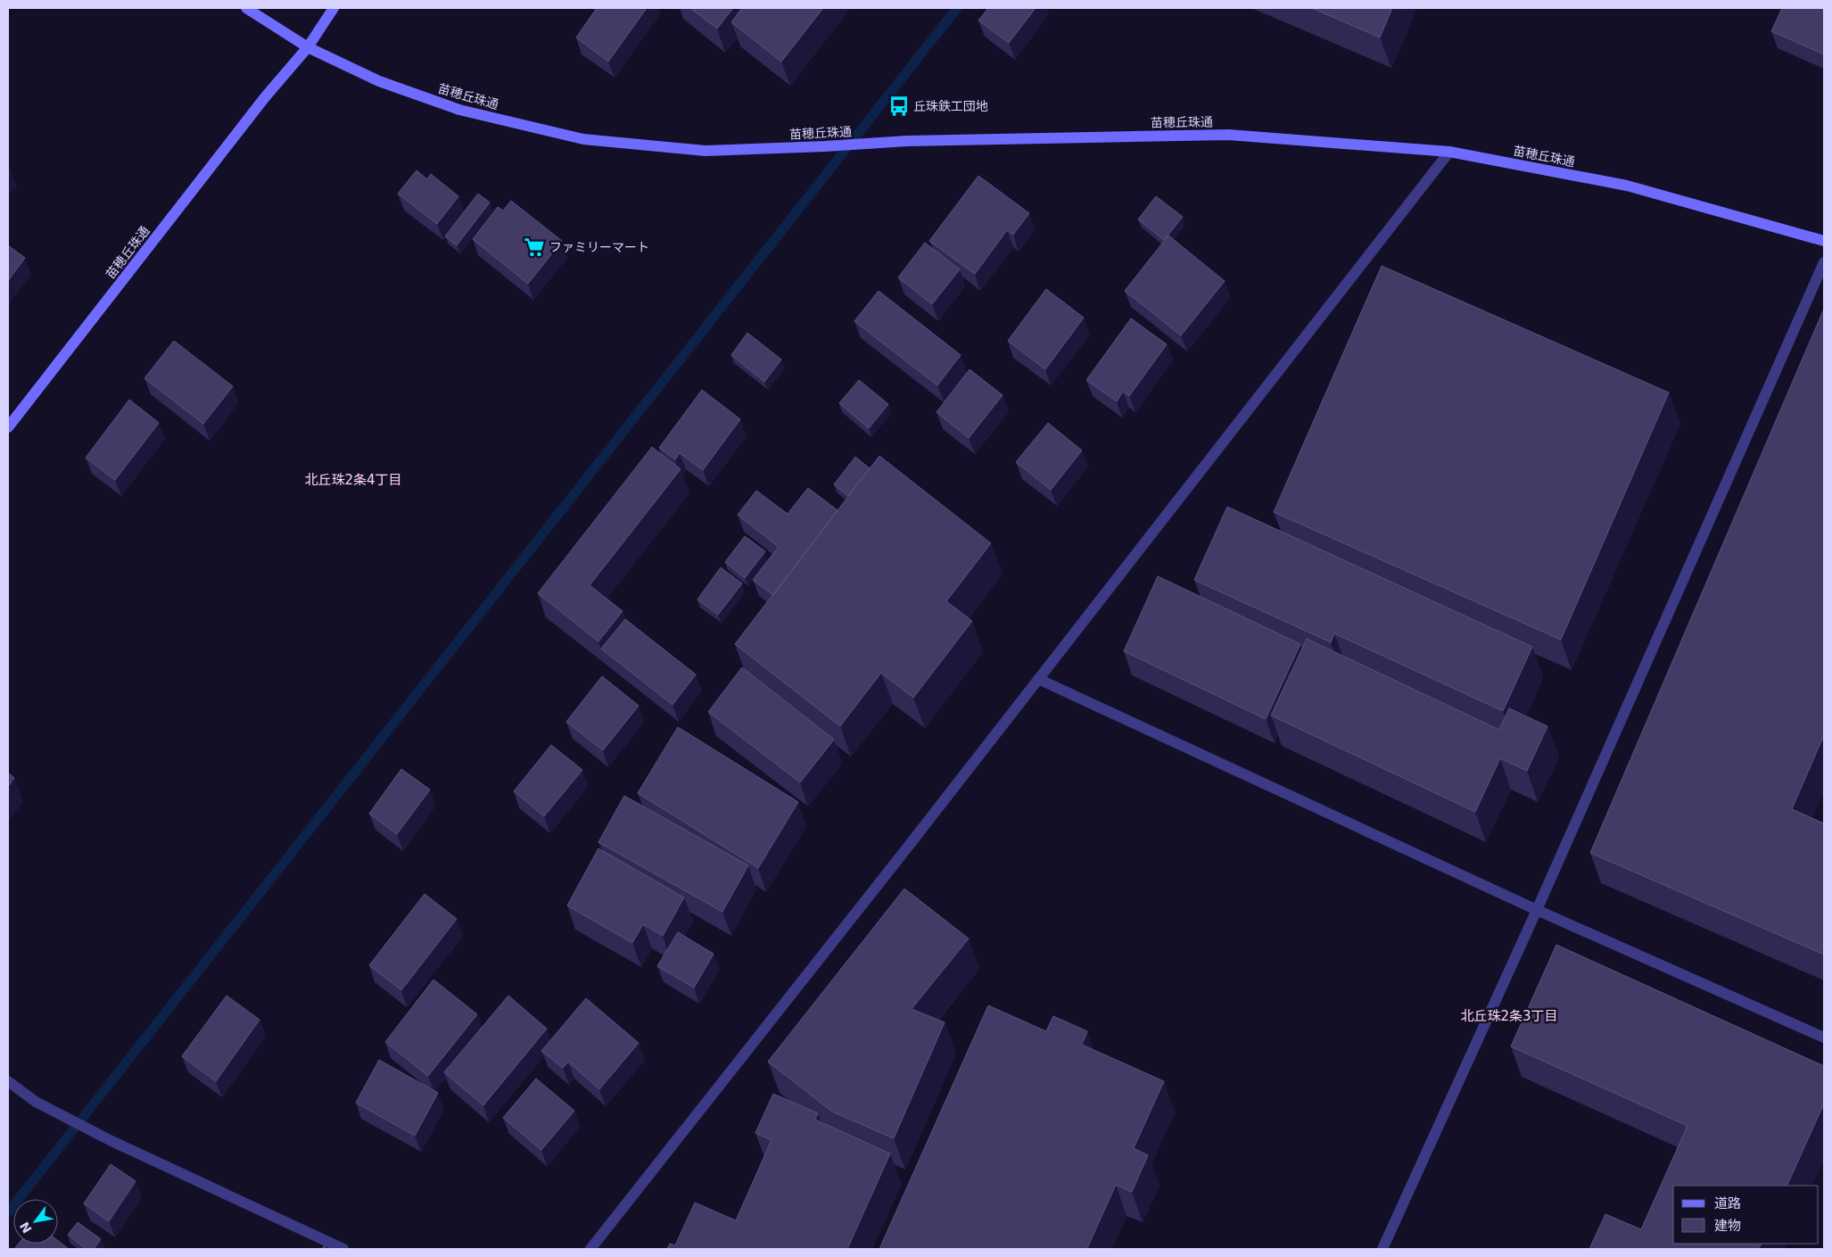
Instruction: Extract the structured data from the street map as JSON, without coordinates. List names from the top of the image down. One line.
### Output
{"streets":{"street":["苗穂丘珠通"]},"districts":["北丘珠2条4丁目","北丘珠2条3丁目"],"places":{"bus stop":["丘珠鉄工団地"],"supermarket":["ファミリーマート"]},"legend":["道路","建物"],"north":"bottom left"}
